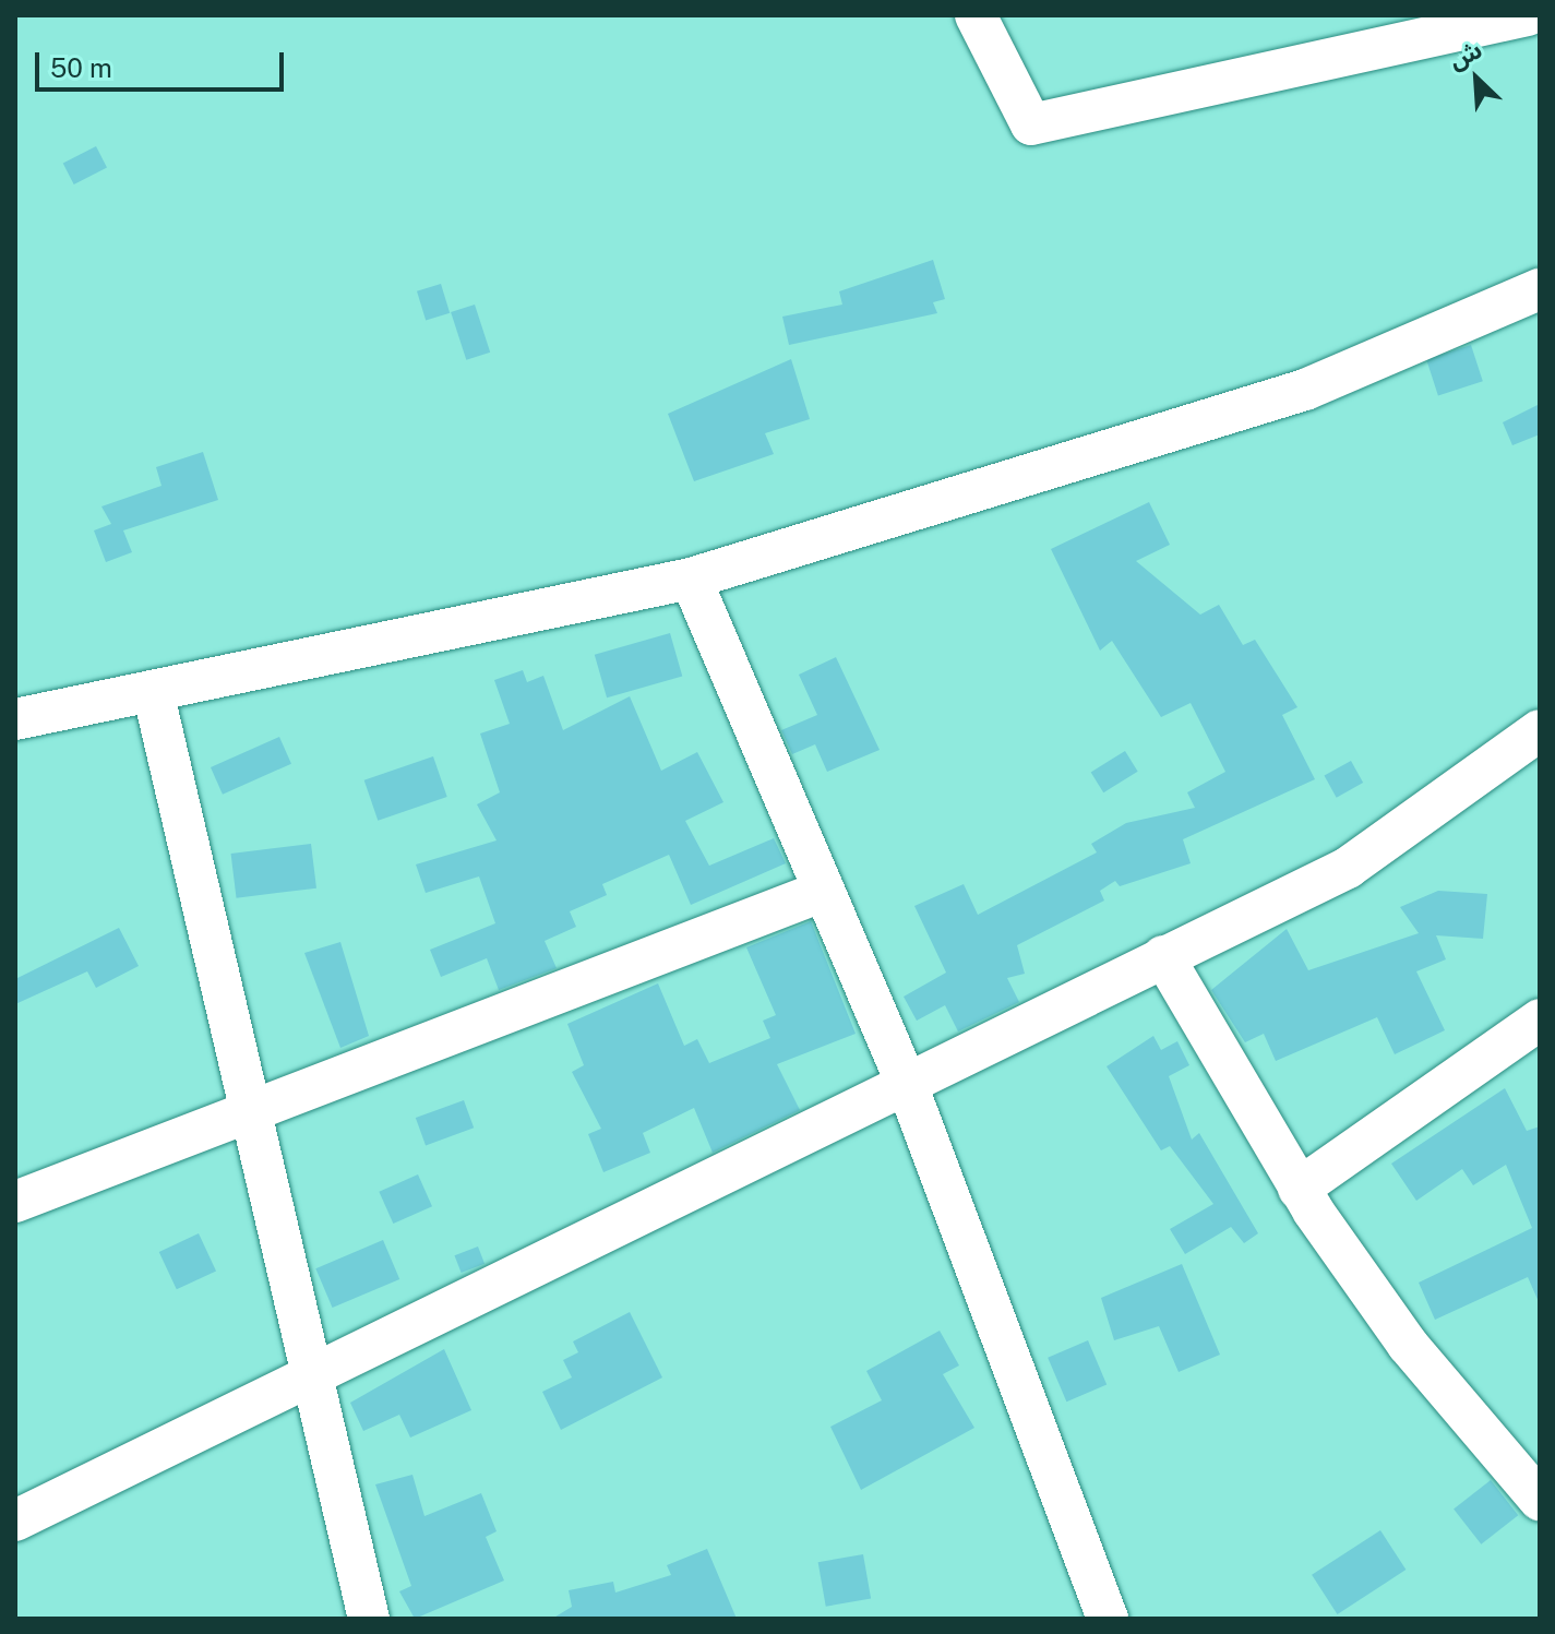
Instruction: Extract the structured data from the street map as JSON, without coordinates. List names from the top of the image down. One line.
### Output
{"scale_bar":"50 m","north":"top left"}
